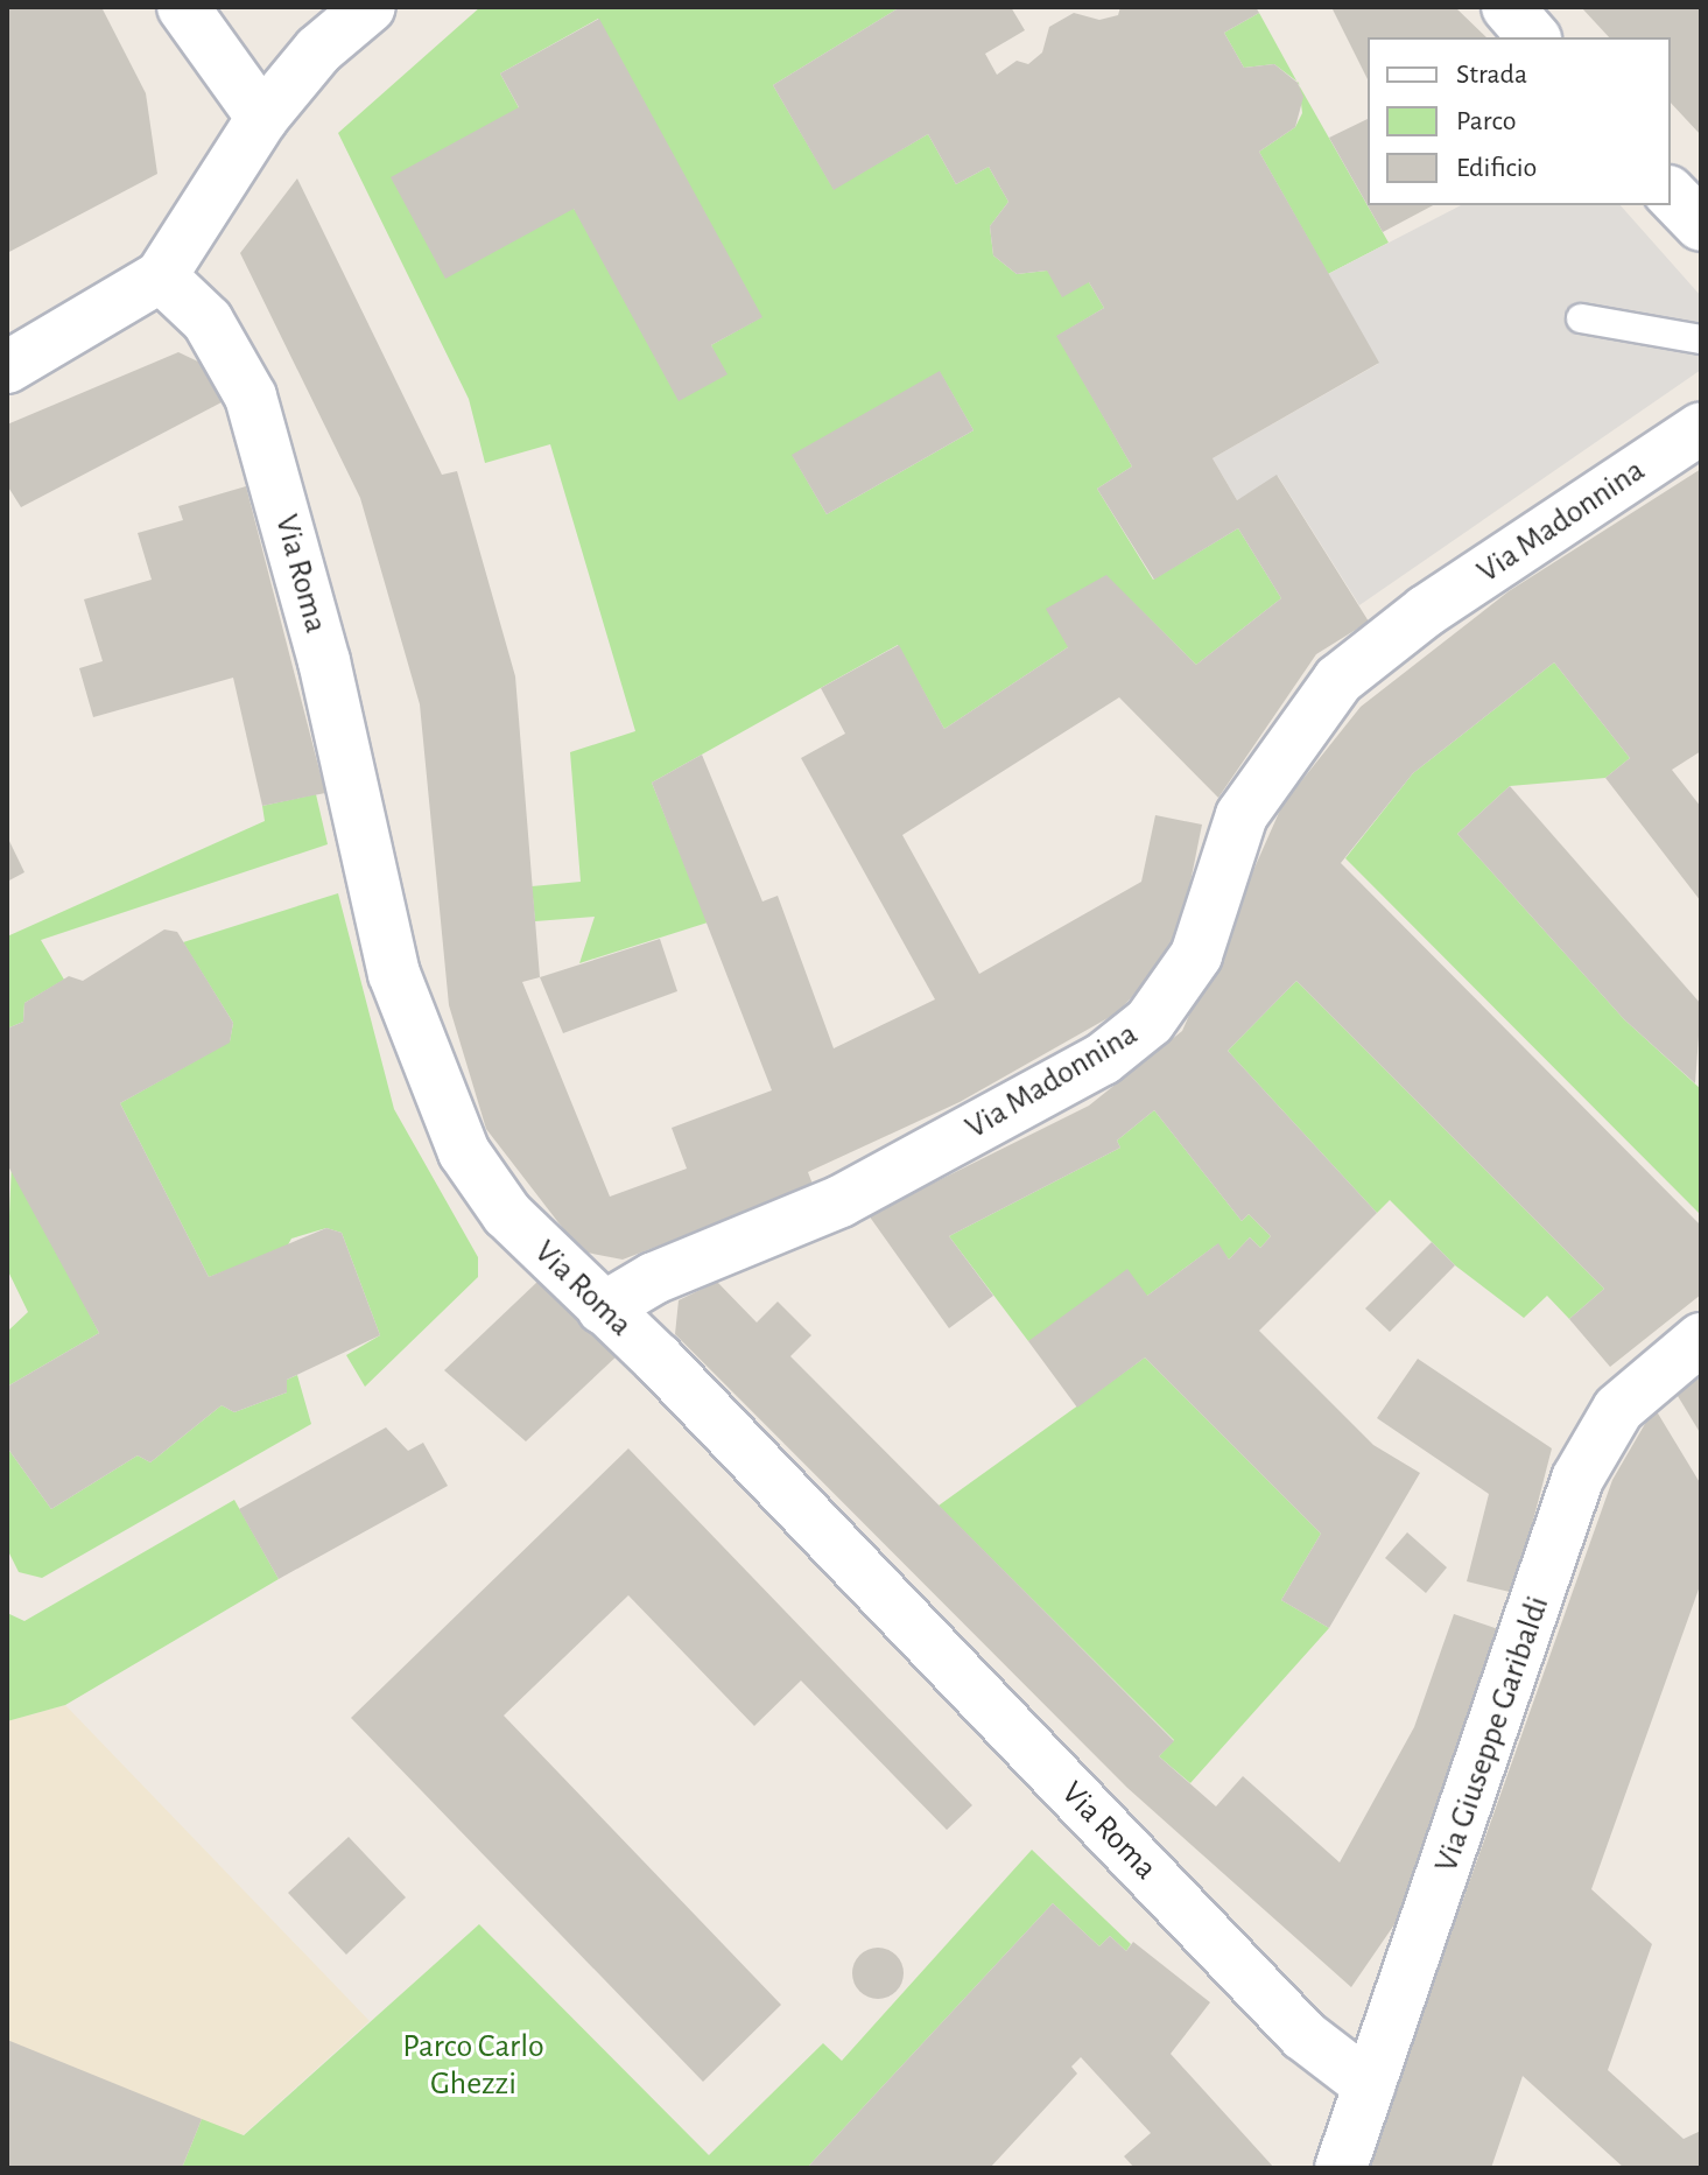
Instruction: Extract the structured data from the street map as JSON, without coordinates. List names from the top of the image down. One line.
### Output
{"streets":{"street":["Via Madonnina","Via Roma","Via Giuseppe Garibaldi"]},"crossings":[["Via Madonnina","Via Roma"],["Via Roma","Via Giuseppe Garibaldi"]],"parks":["Parco Carlo Ghezzi"],"legend":["Strada","Parco","Edificio"]}
